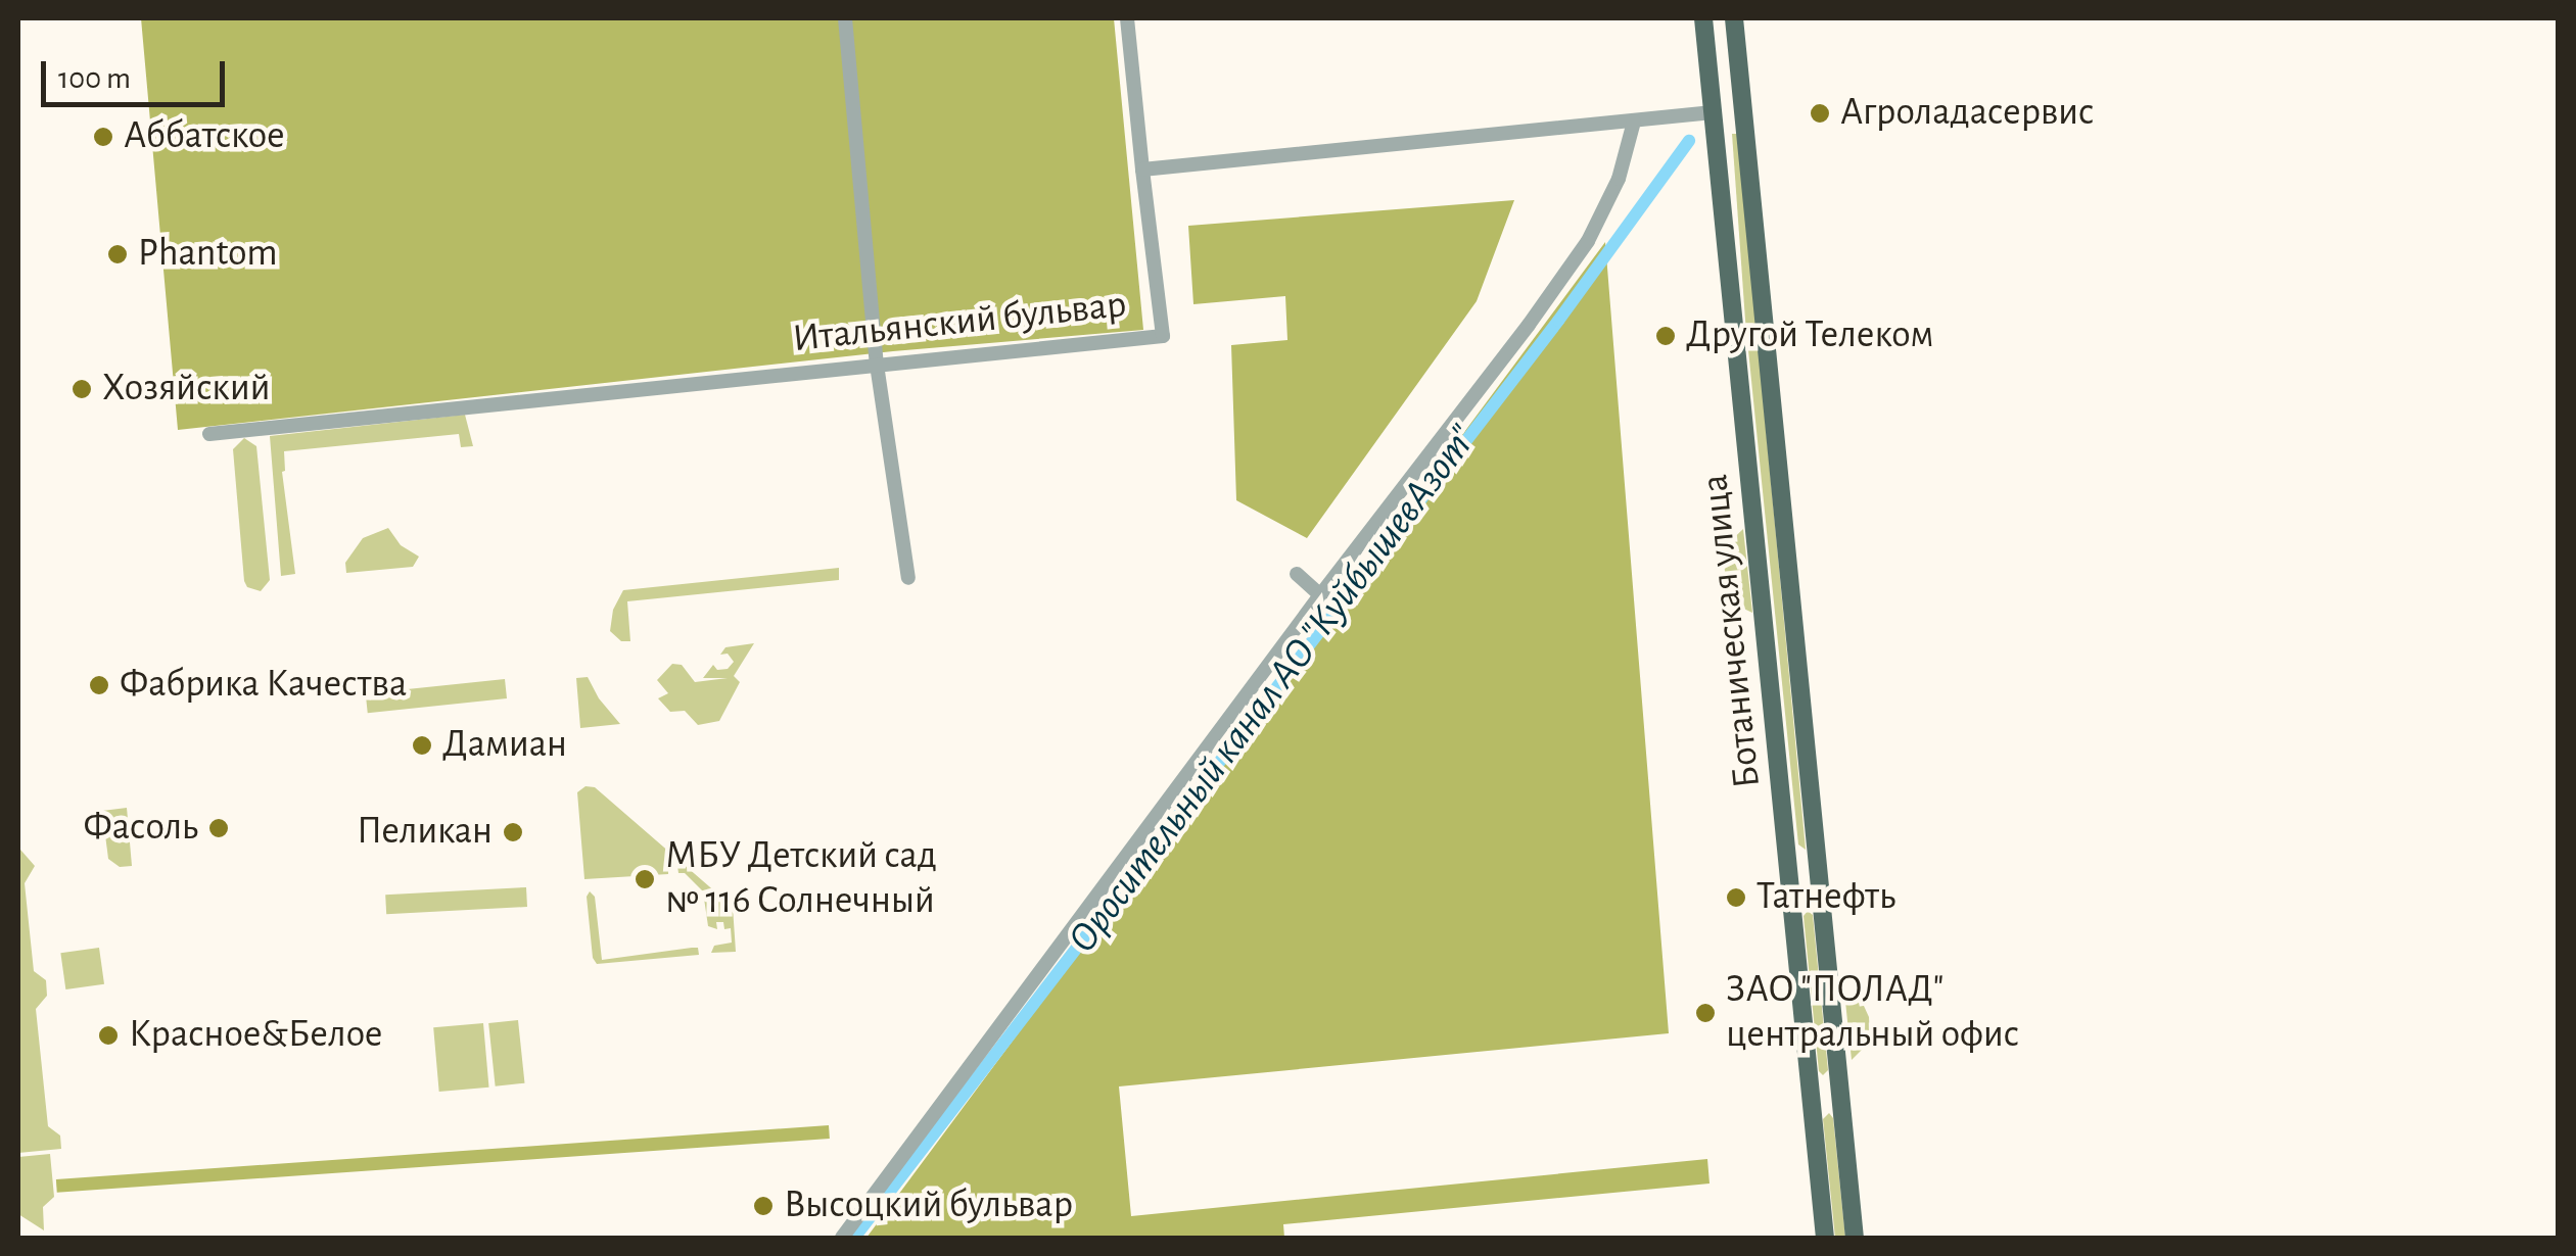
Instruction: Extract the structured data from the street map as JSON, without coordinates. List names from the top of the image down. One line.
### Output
{"streets":{"main road":["Ботаническая улица"],"street":["Итальянский бульвар"]},"water":["Оросительный канал АО \"КуйбышевАзот\""],"places":["Агроладасервис","Аббатское","Phantom","Другой Телеком","Хозяйский","Фабрика Качества","Дамиан","Фасоль","Пеликан","МБУ Детский сад № 116 Солнечный","Татнефть","ЗАО \"ПОЛАД\" центральный офис","Красное&Белое","Высоцкий бульвар"],"scale_bar":"100 m"}
